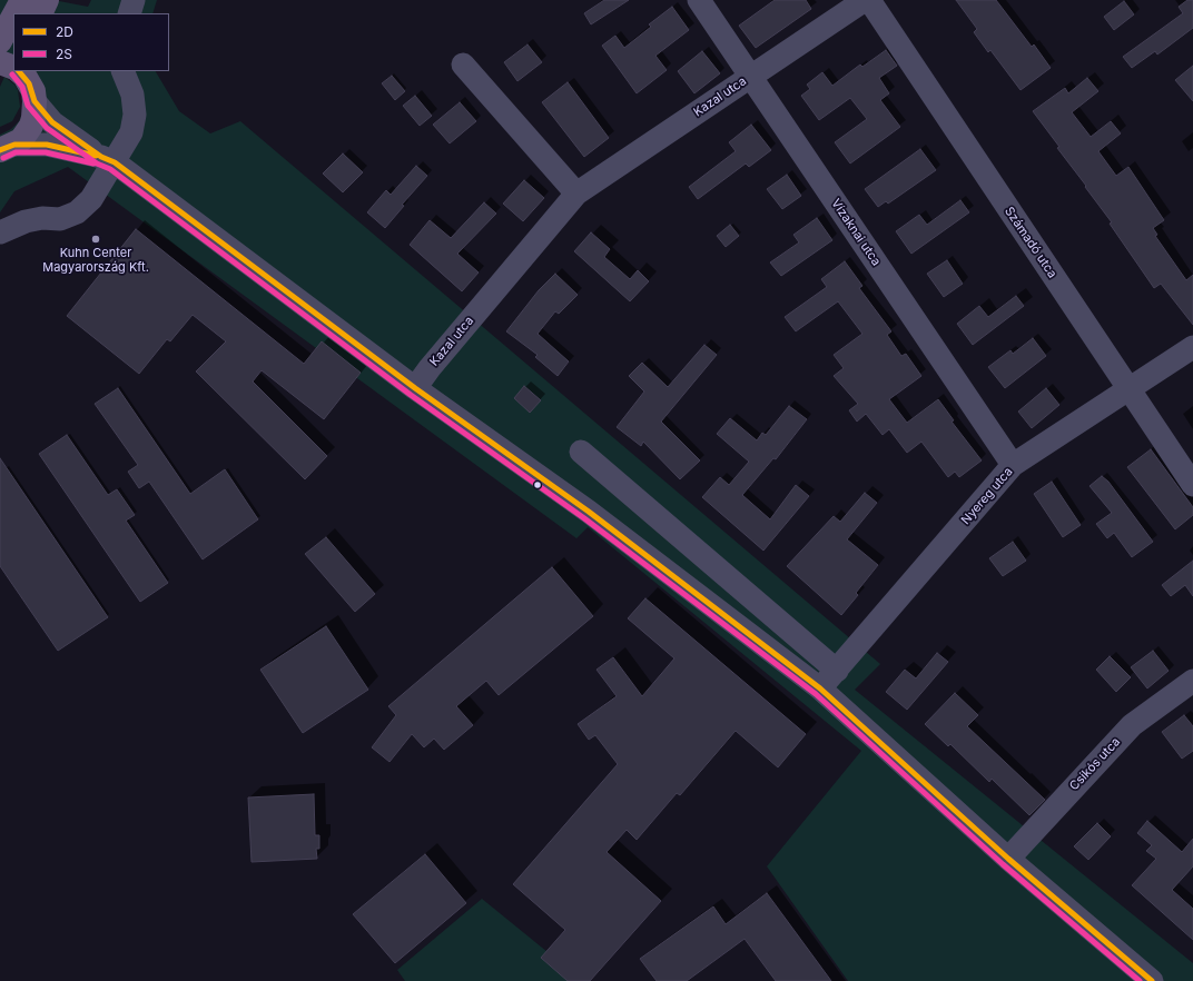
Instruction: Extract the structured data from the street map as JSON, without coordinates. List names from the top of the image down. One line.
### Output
{"streets":{"street":["Kazal utca","Vízaknai utca","Számadó utca","Nyereg utca","Csikós utca"]},"crossings":[["Kazal utca","Vízaknai utca"],["Vízaknai utca","Nyereg utca"],["Számadó utca","Nyereg utca"]],"places":["Kuhn Center Magyarország Kft."],"lines":["transit line 2D","transit line 2S"],"legend":["2D","2S"]}
